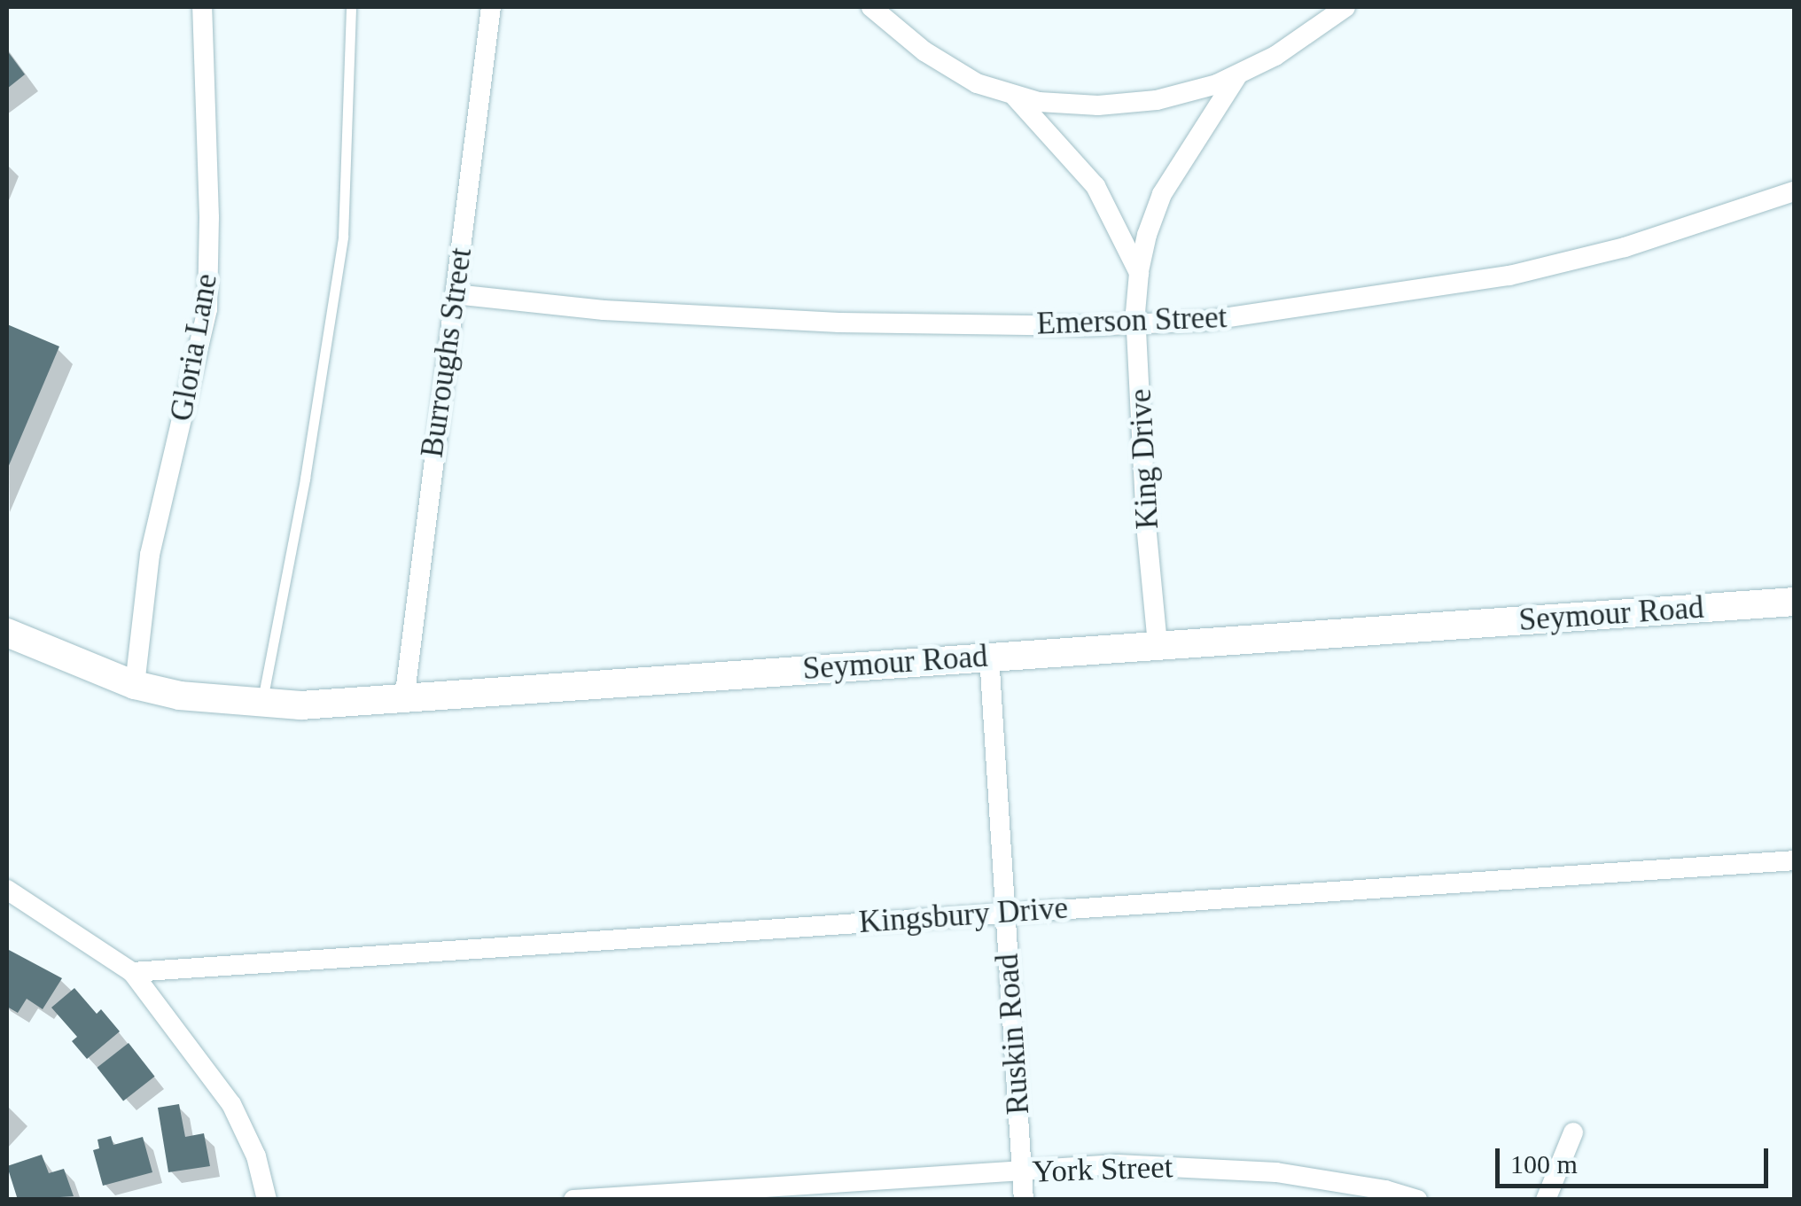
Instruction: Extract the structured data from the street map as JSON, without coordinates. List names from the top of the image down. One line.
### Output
{"streets":{"street":["Emerson Street","Gloria Lane","Burroughs Street","King Drive","Seymour Road","Kingsbury Drive","Ruskin Road","York Street"]},"crossings":[["Emerson Street","Burroughs Street"],["Emerson Street","King Drive"],["Gloria Lane","Seymour Road"],["Burroughs Street","Seymour Road"],["King Drive","Seymour Road"],["Seymour Road","Ruskin Road"],["Kingsbury Drive","Ruskin Road"],["Ruskin Road","York Street"]],"scale_bar":"100 m"}
